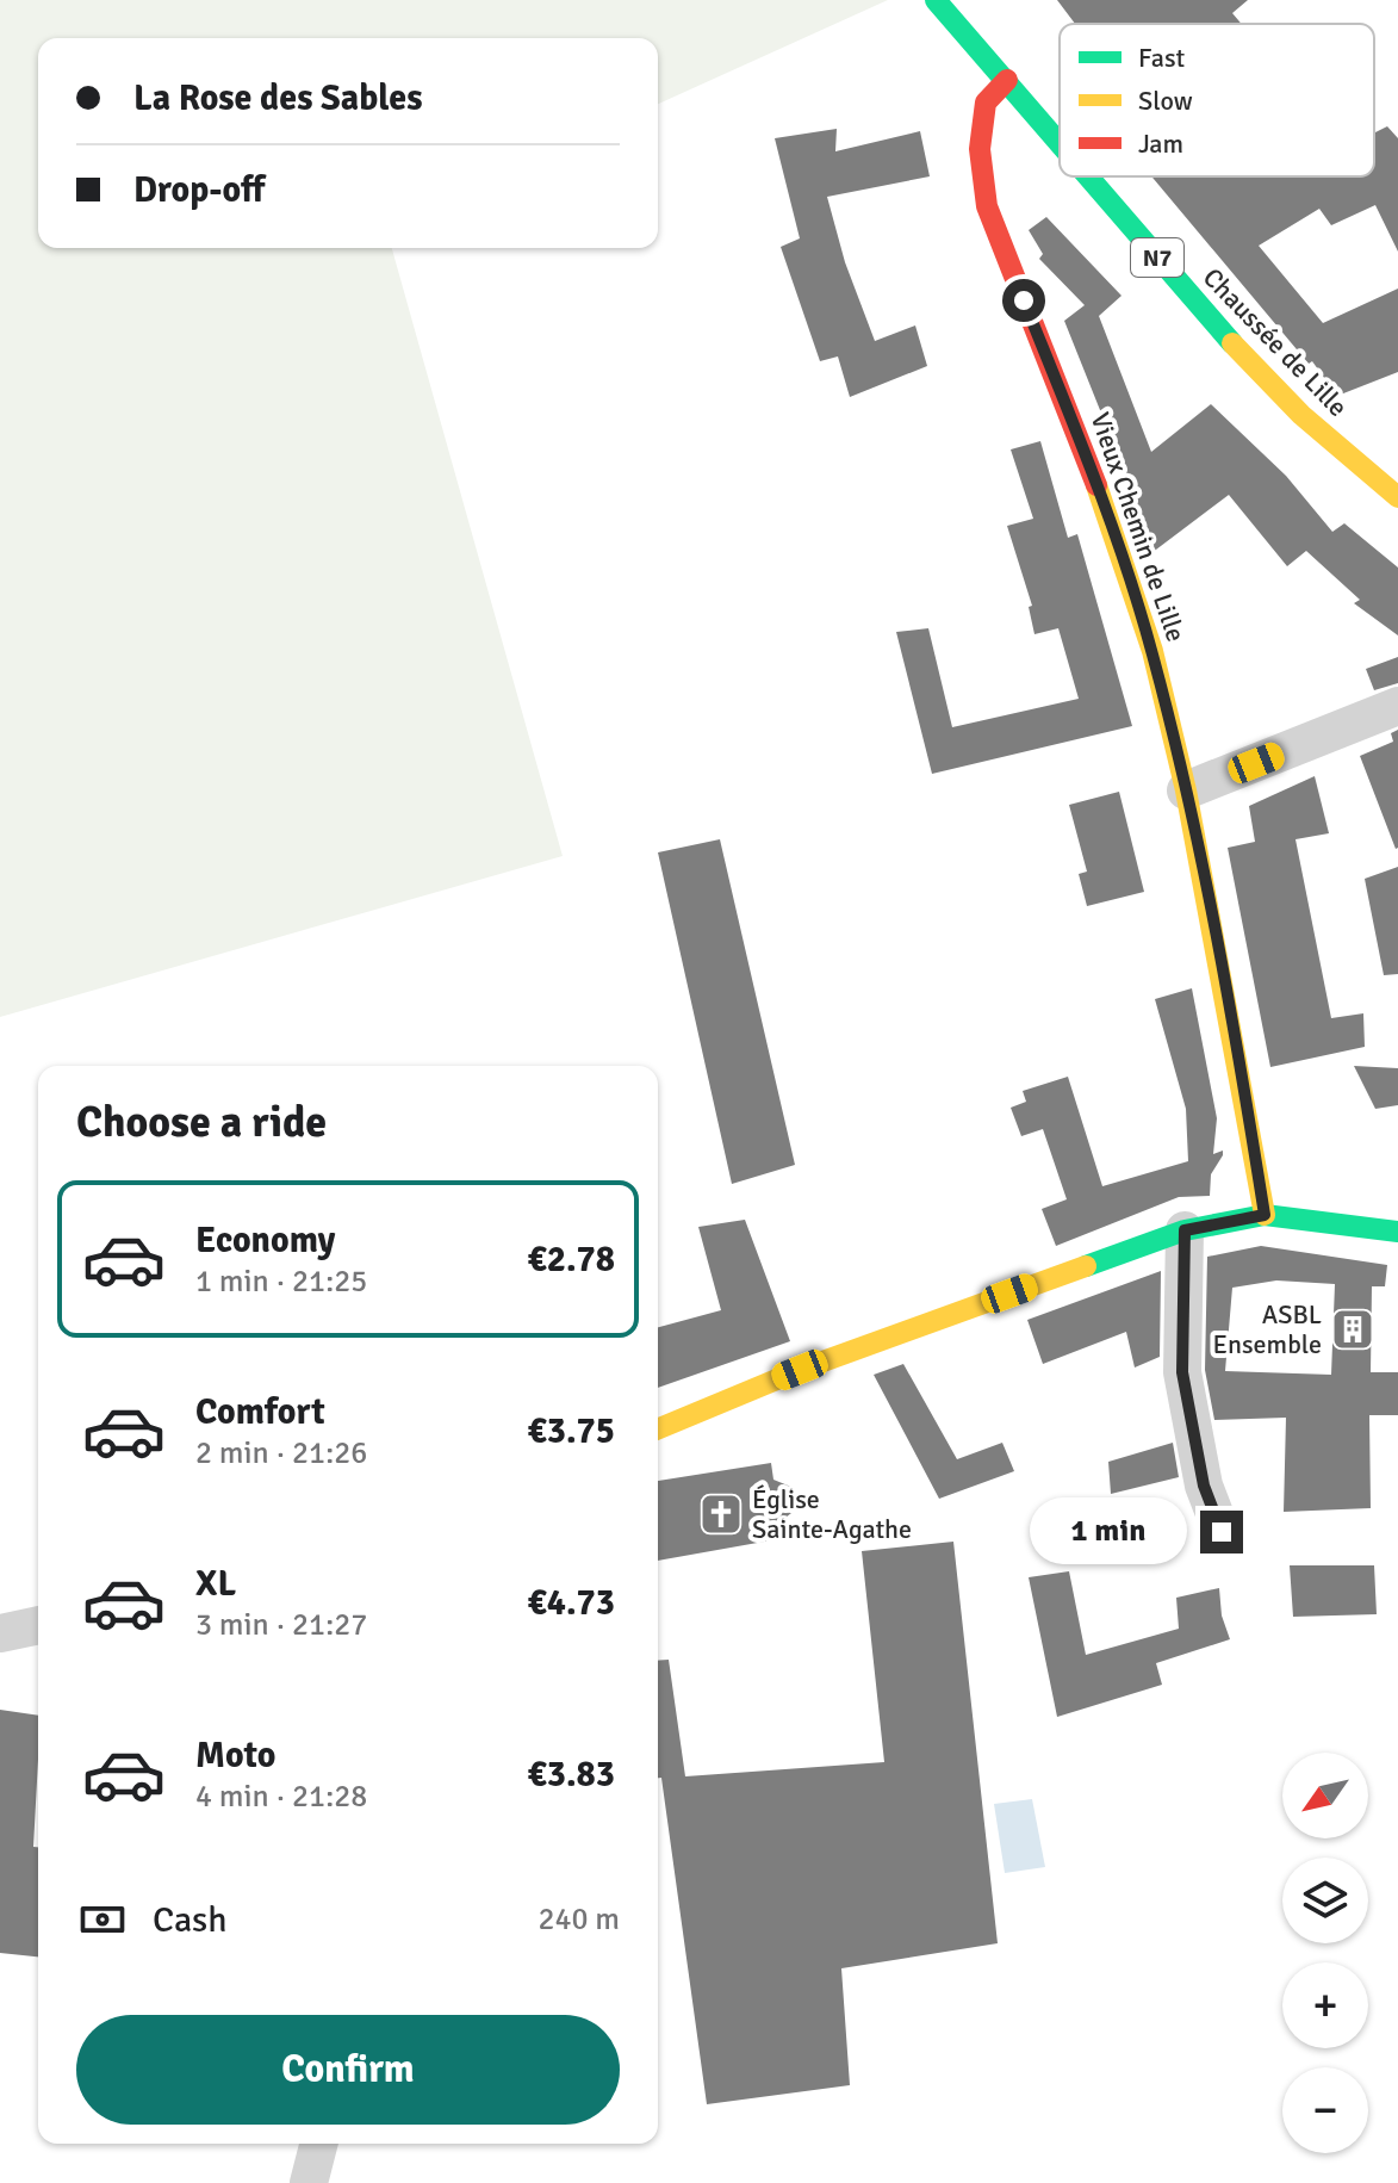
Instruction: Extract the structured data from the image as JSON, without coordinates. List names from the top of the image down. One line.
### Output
{"streets":{"street":["N7","Chaussée de Lille","Vieux Chemin de Lille"]},"crossings":[["Chaussée de Lille","Vieux Chemin de Lille"]],"places":{"building":["ASBL Ensemble"],"church":["Église Sainte-Agathe"]},"legend":["Fast","Slow","Jam"],"north":"bottom left","page":{"banner":["La Rose des Sables","Drop-off"],"heading":"Choose a ride","list":[{"name":"Economy","note":"1 min · 21:25","value":"€2.78"},{"name":"Comfort","note":"2 min · 21:26","value":"€3.75"},{"name":"XL","note":"3 min · 21:27","value":"€4.73"},{"name":"Moto","note":"4 min · 21:28","value":"€3.83"}],"bubble":"1 min","map_buttons":["+","−"],"pay":["Cash","240 m"],"buttons":"Confirm"}}
